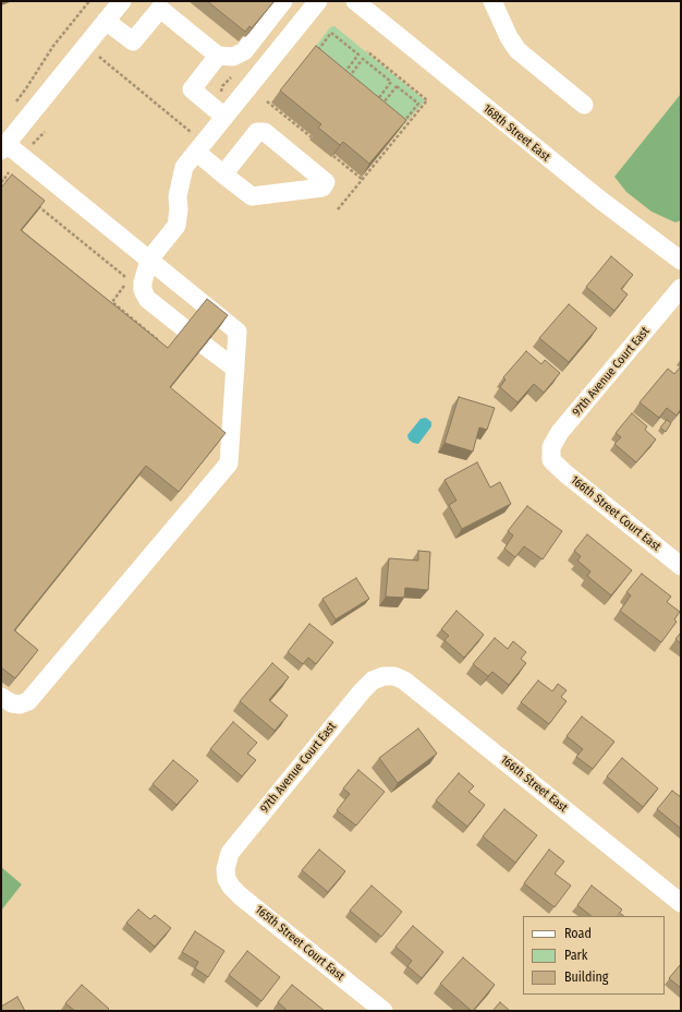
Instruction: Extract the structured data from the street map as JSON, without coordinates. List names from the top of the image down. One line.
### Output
{"streets":{"street":["168th Street East","97th Avenue Court East","166th Street Court East","166th Street East","165th Street Court East"]},"crossings":[["97th Avenue Court East","166th Street Court East"],["97th Avenue Court East","166th Street East"],["97th Avenue Court East","165th Street Court East"]],"legend":["Road","Park","Building"]}
